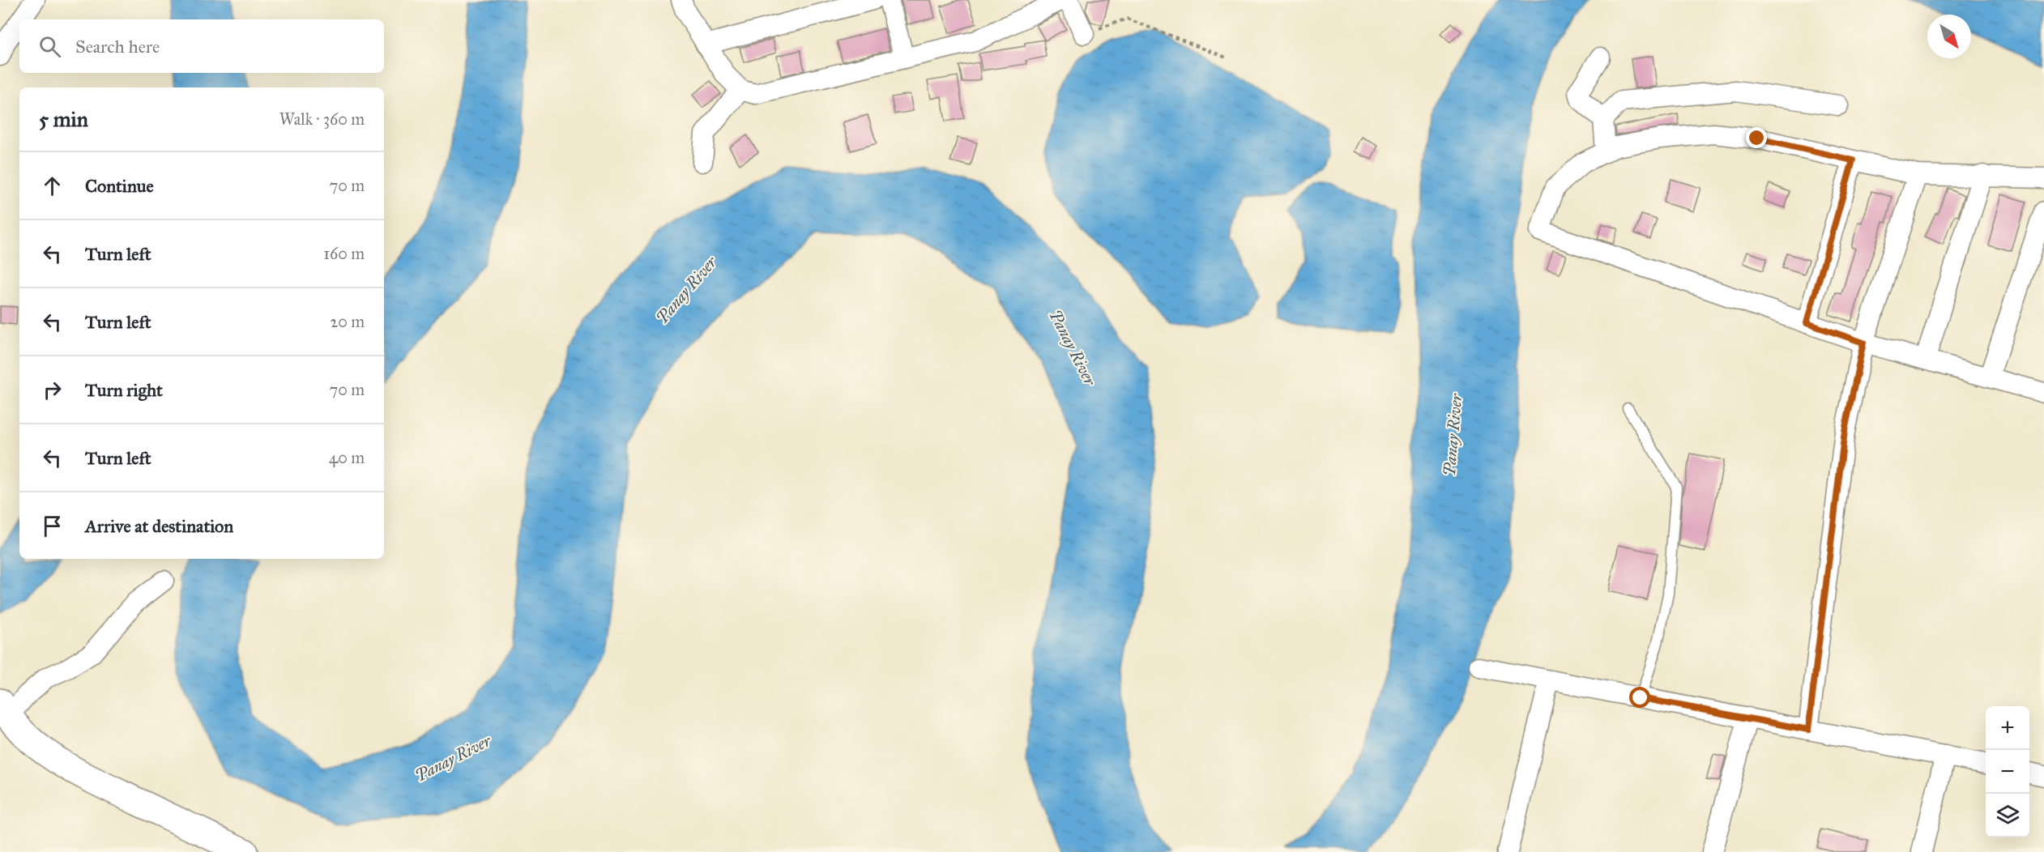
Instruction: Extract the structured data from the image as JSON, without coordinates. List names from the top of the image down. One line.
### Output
{"water":["Panay River"],"north":"bottom right","page":{"search":"Search here","heading":["5 min","Walk · 360 m"],"list":[["Continue","70 m"],["Turn left","160 m"],["Turn left","20 m"],["Turn right","70 m"],["Turn left","40 m"],"Arrive at destination"],"map_buttons":["+","−"]}}
